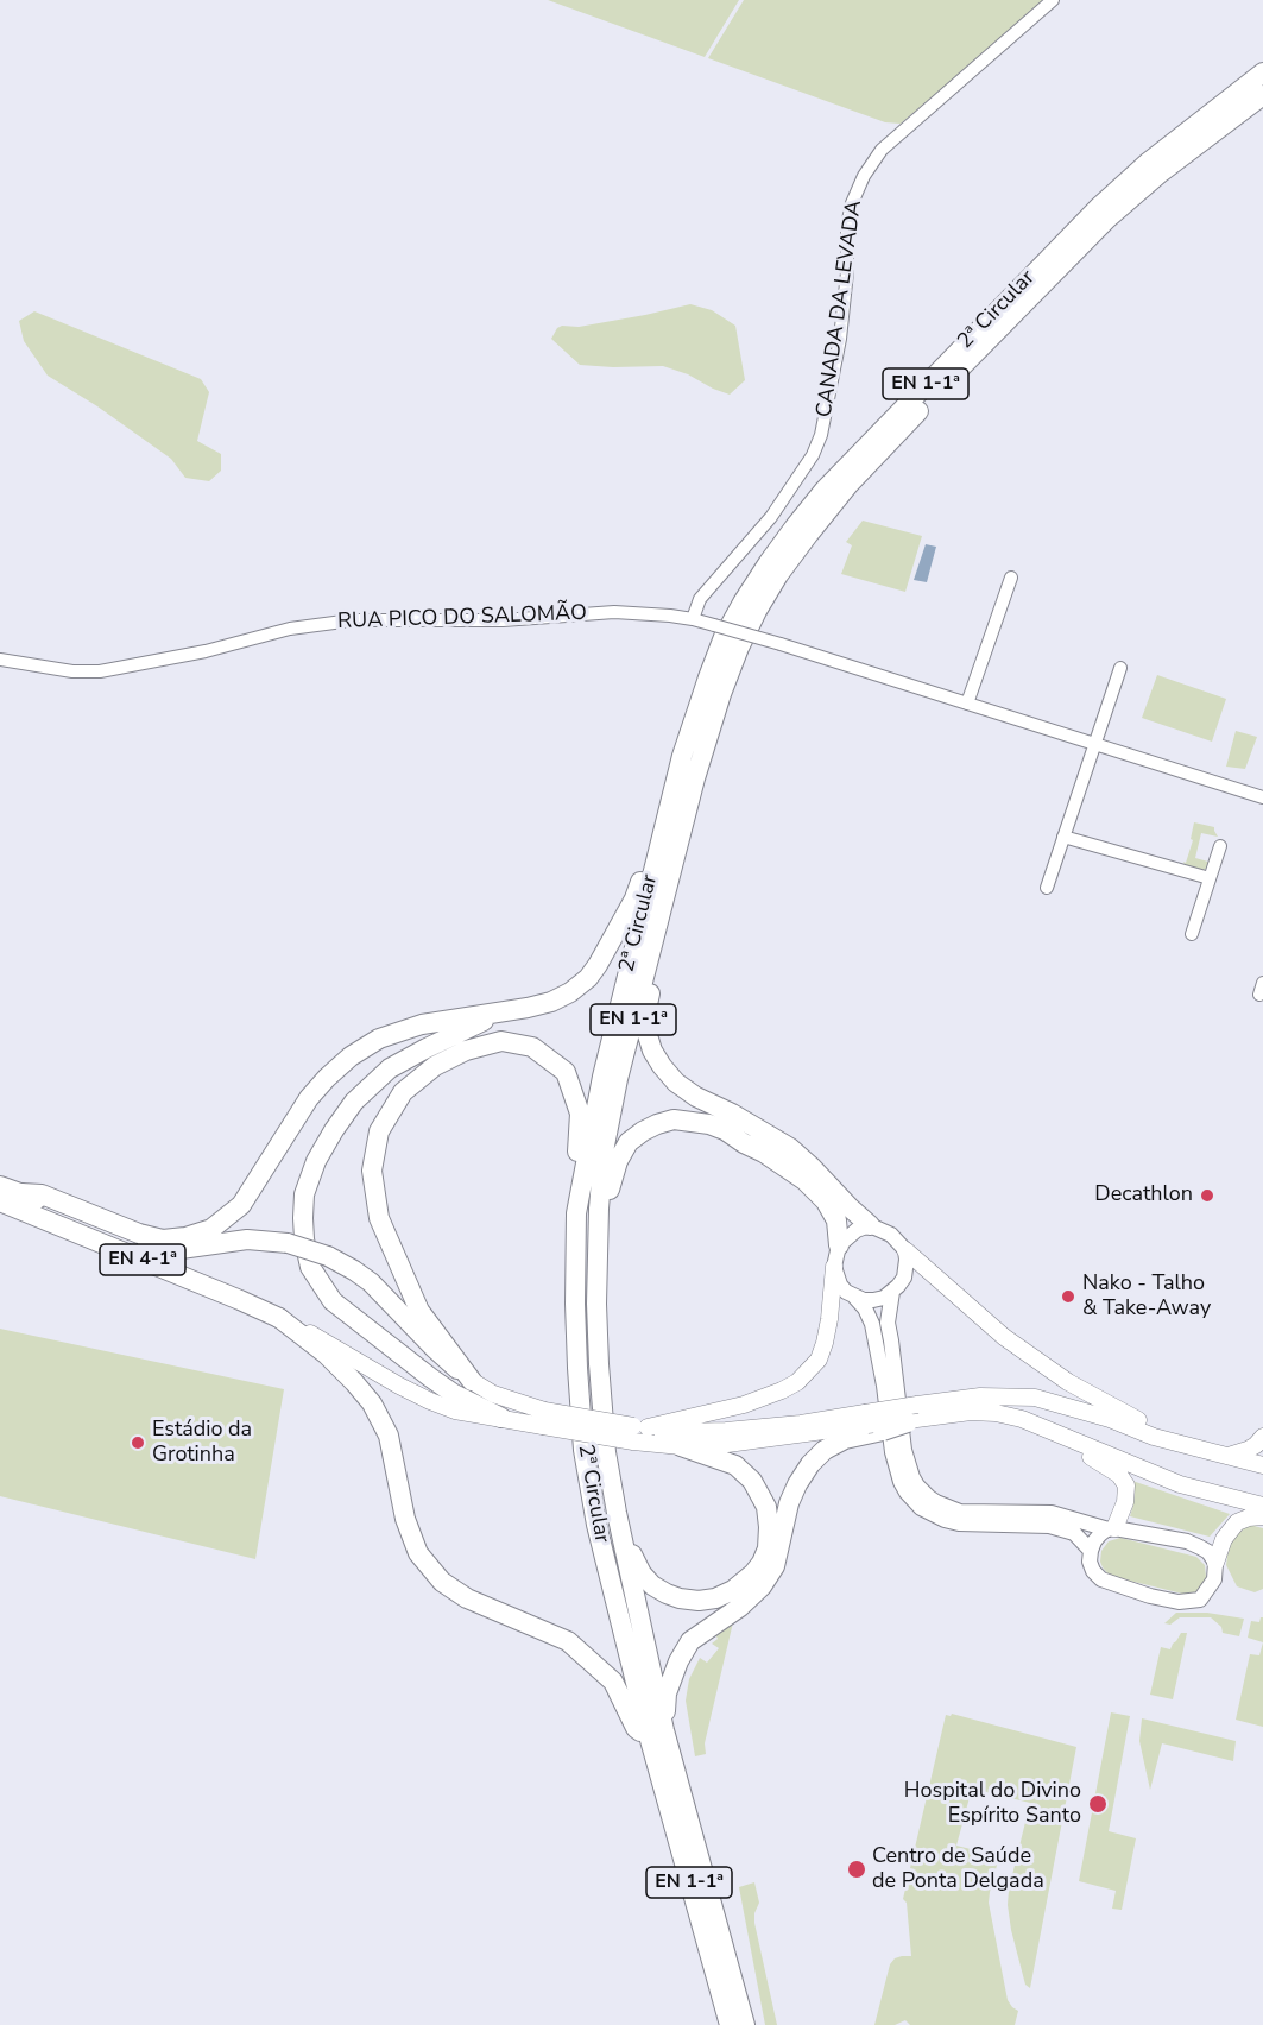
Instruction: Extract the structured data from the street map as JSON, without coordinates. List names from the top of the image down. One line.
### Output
{"streets":{"main road":["2ª Circular","EN 1-1ª","EN 4-1ª"],"street":["CANADA DA LEVADA","RUA PICO DO SALOMÃO"]},"crossings":[["CANADA DA LEVADA","RUA PICO DO SALOMÃO"]],"places":["Decathlon","Nako - Talho & Take-Away","Estádio da Grotinha","Hospital do Divino Espírito Santo","Centro de Saúde de Ponta Delgada"]}
